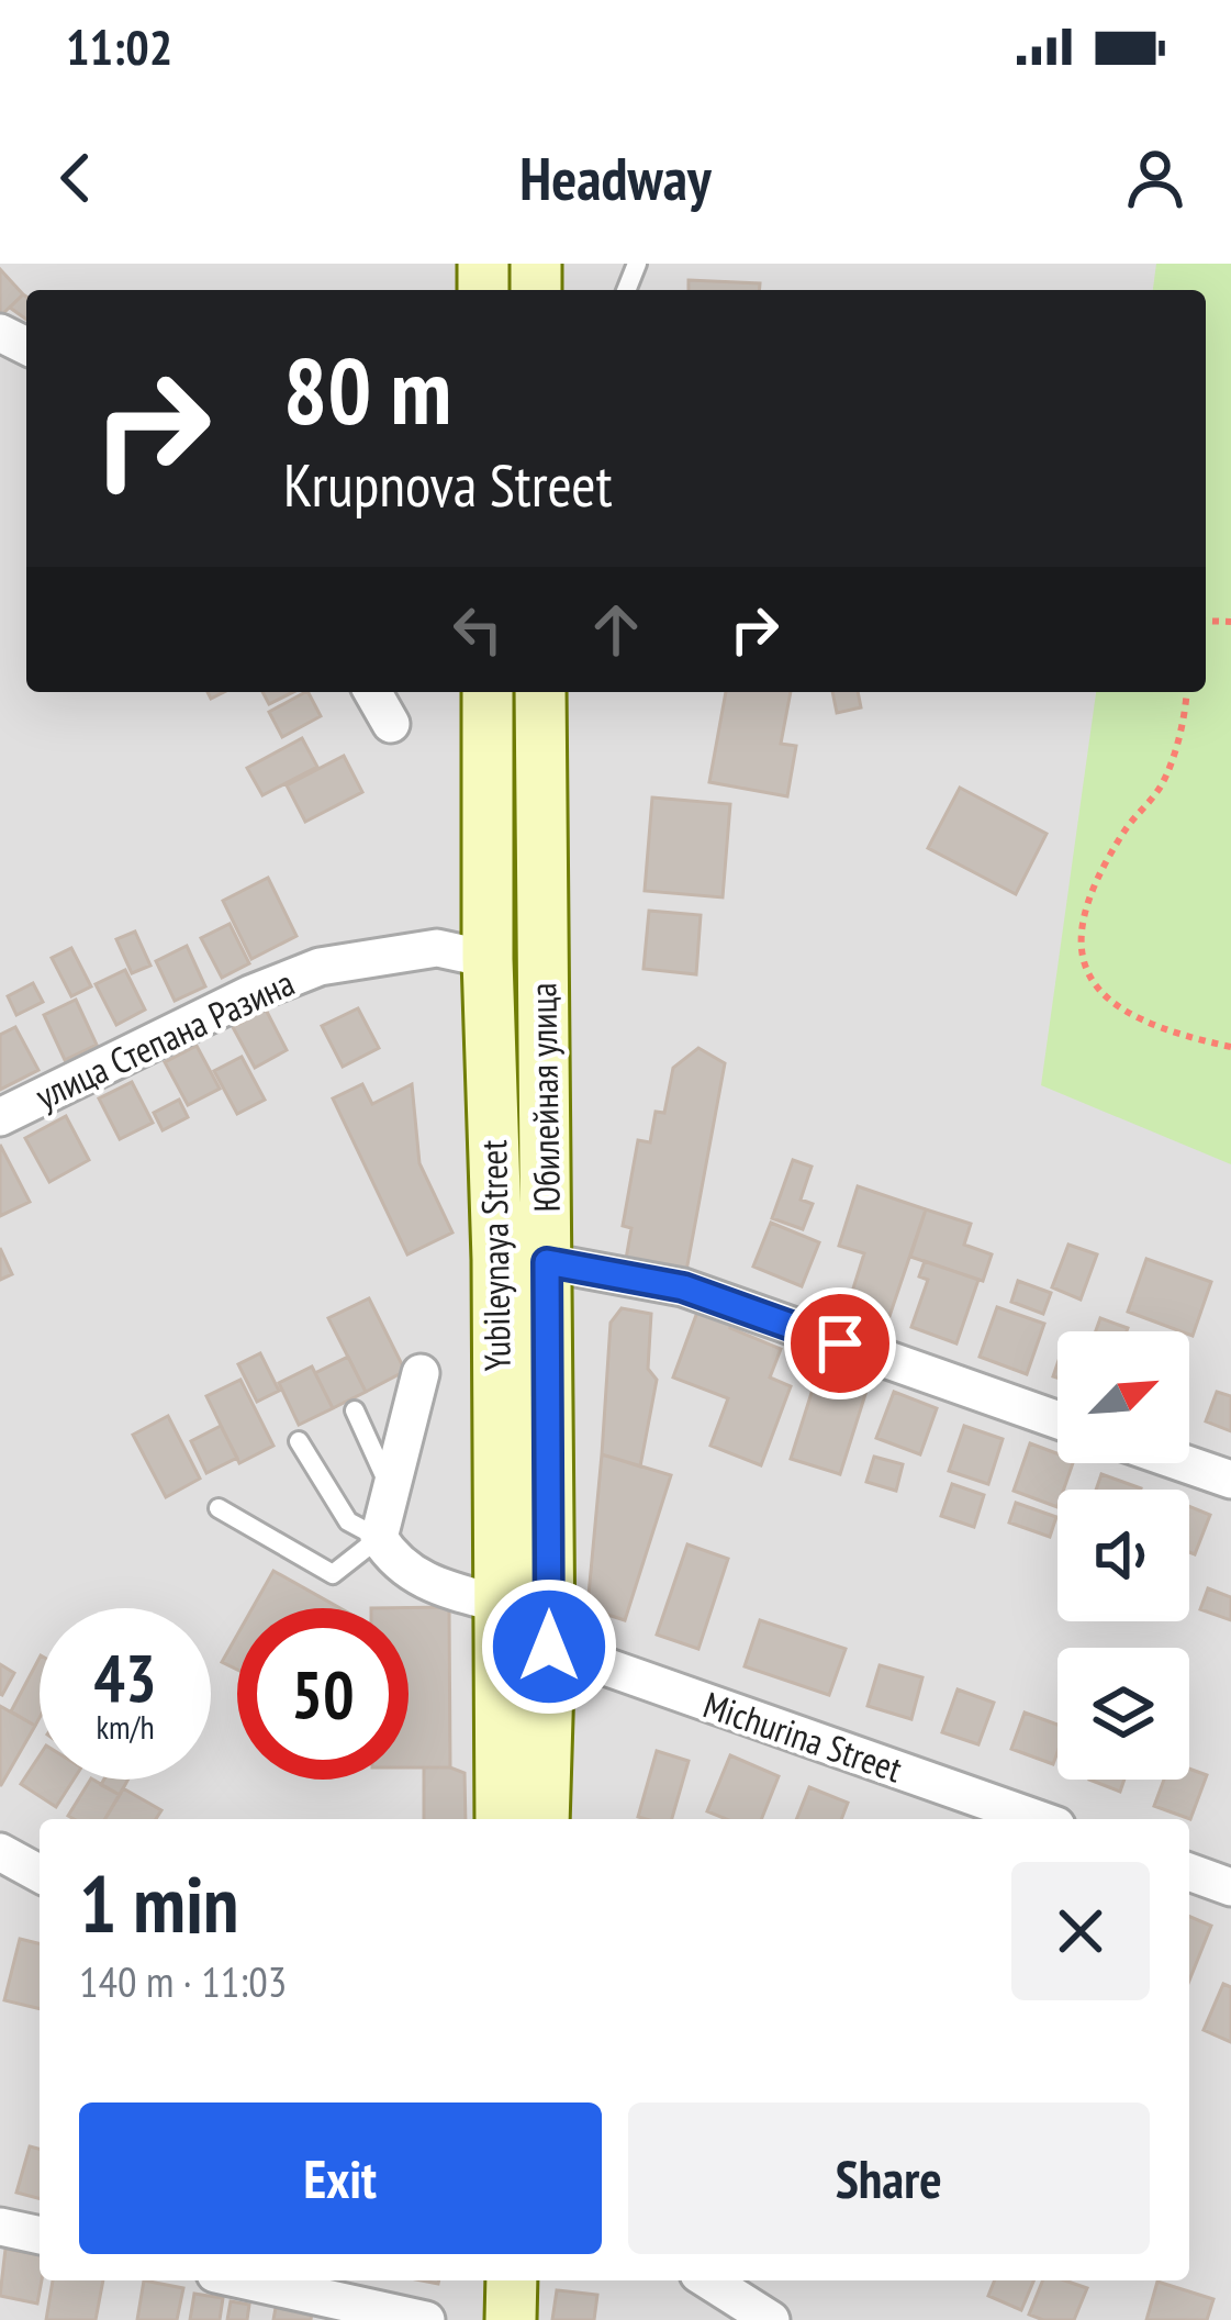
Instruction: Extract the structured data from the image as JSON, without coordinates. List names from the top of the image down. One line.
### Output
{"streets":{"main road":["Юбилейная улица","Yubileynaya Street"],"street":["улица Степана Разина","Michurina Street"]},"crossings":[["улица Степана Разина","Yubileynaya Street"],["Юбилейная улица","Michurina Street"]],"north":"top right","page":{"status":"11:02","header":"Headway","turn":["80 m","Krupnova Street"],"speed":"43 km/h","limit":"50","heading":["1 min","140 m · 11:03"],"buttons":["Exit","Share"]}}
